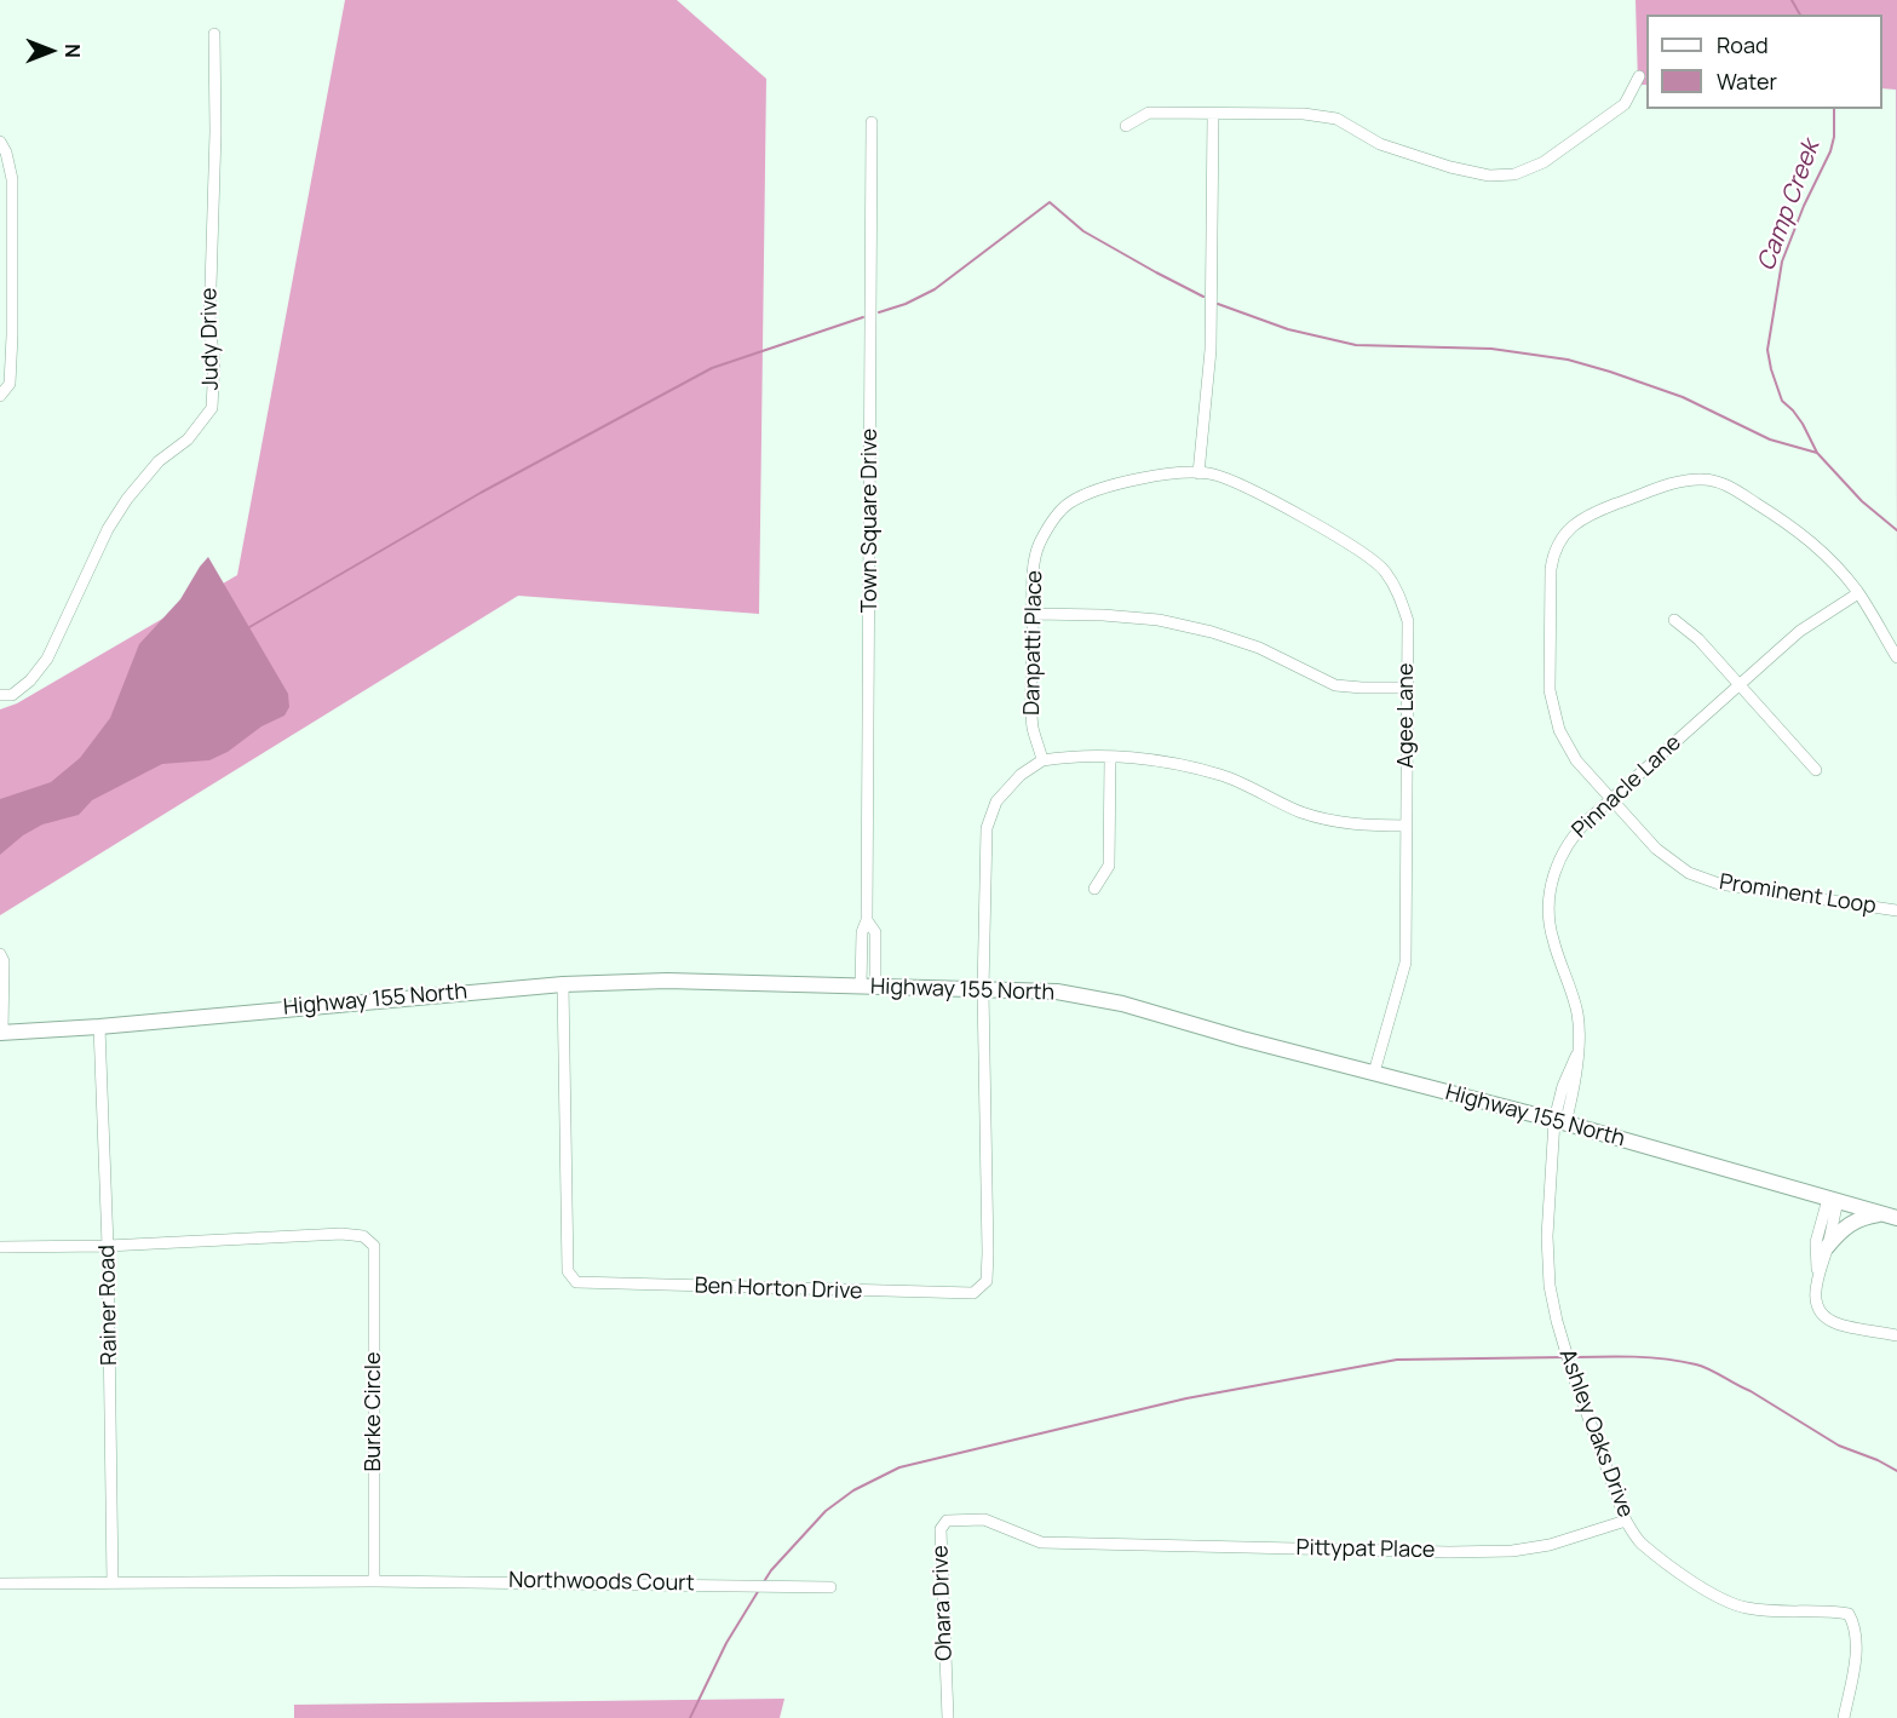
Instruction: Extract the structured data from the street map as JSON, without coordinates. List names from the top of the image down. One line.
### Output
{"streets":{"main road":["Highway 155 North"],"street":["Judy Drive","Town Square Drive","Danpatti Place","Agee Lane","Pinnacle Lane","Prominent Loop","Ben Horton Drive","Rainer Road","Burke Circle","Ashley Oaks Drive","Pittypat Place","Northwoods Court","Ohara Drive"]},"crossings":[["Town Square Drive","Highway 155 North"],["Danpatti Place","Agee Lane"],["Agee Lane","Highway 155 North"],["Pinnacle Lane","Prominent Loop"],["Pinnacle Lane","Highway 155 North"],["Pinnacle Lane","Ashley Oaks Drive"],["Highway 155 North","Ben Horton Drive"],["Highway 155 North","Rainer Road"],["Highway 155 North","Ashley Oaks Drive"],["Rainer Road","Burke Circle"],["Burke Circle","Northwoods Court"],["Ashley Oaks Drive","Pittypat Place"],["Pittypat Place","Ohara Drive"]],"water":["Camp Creek"],"legend":["Road","Water"],"north":"right"}
